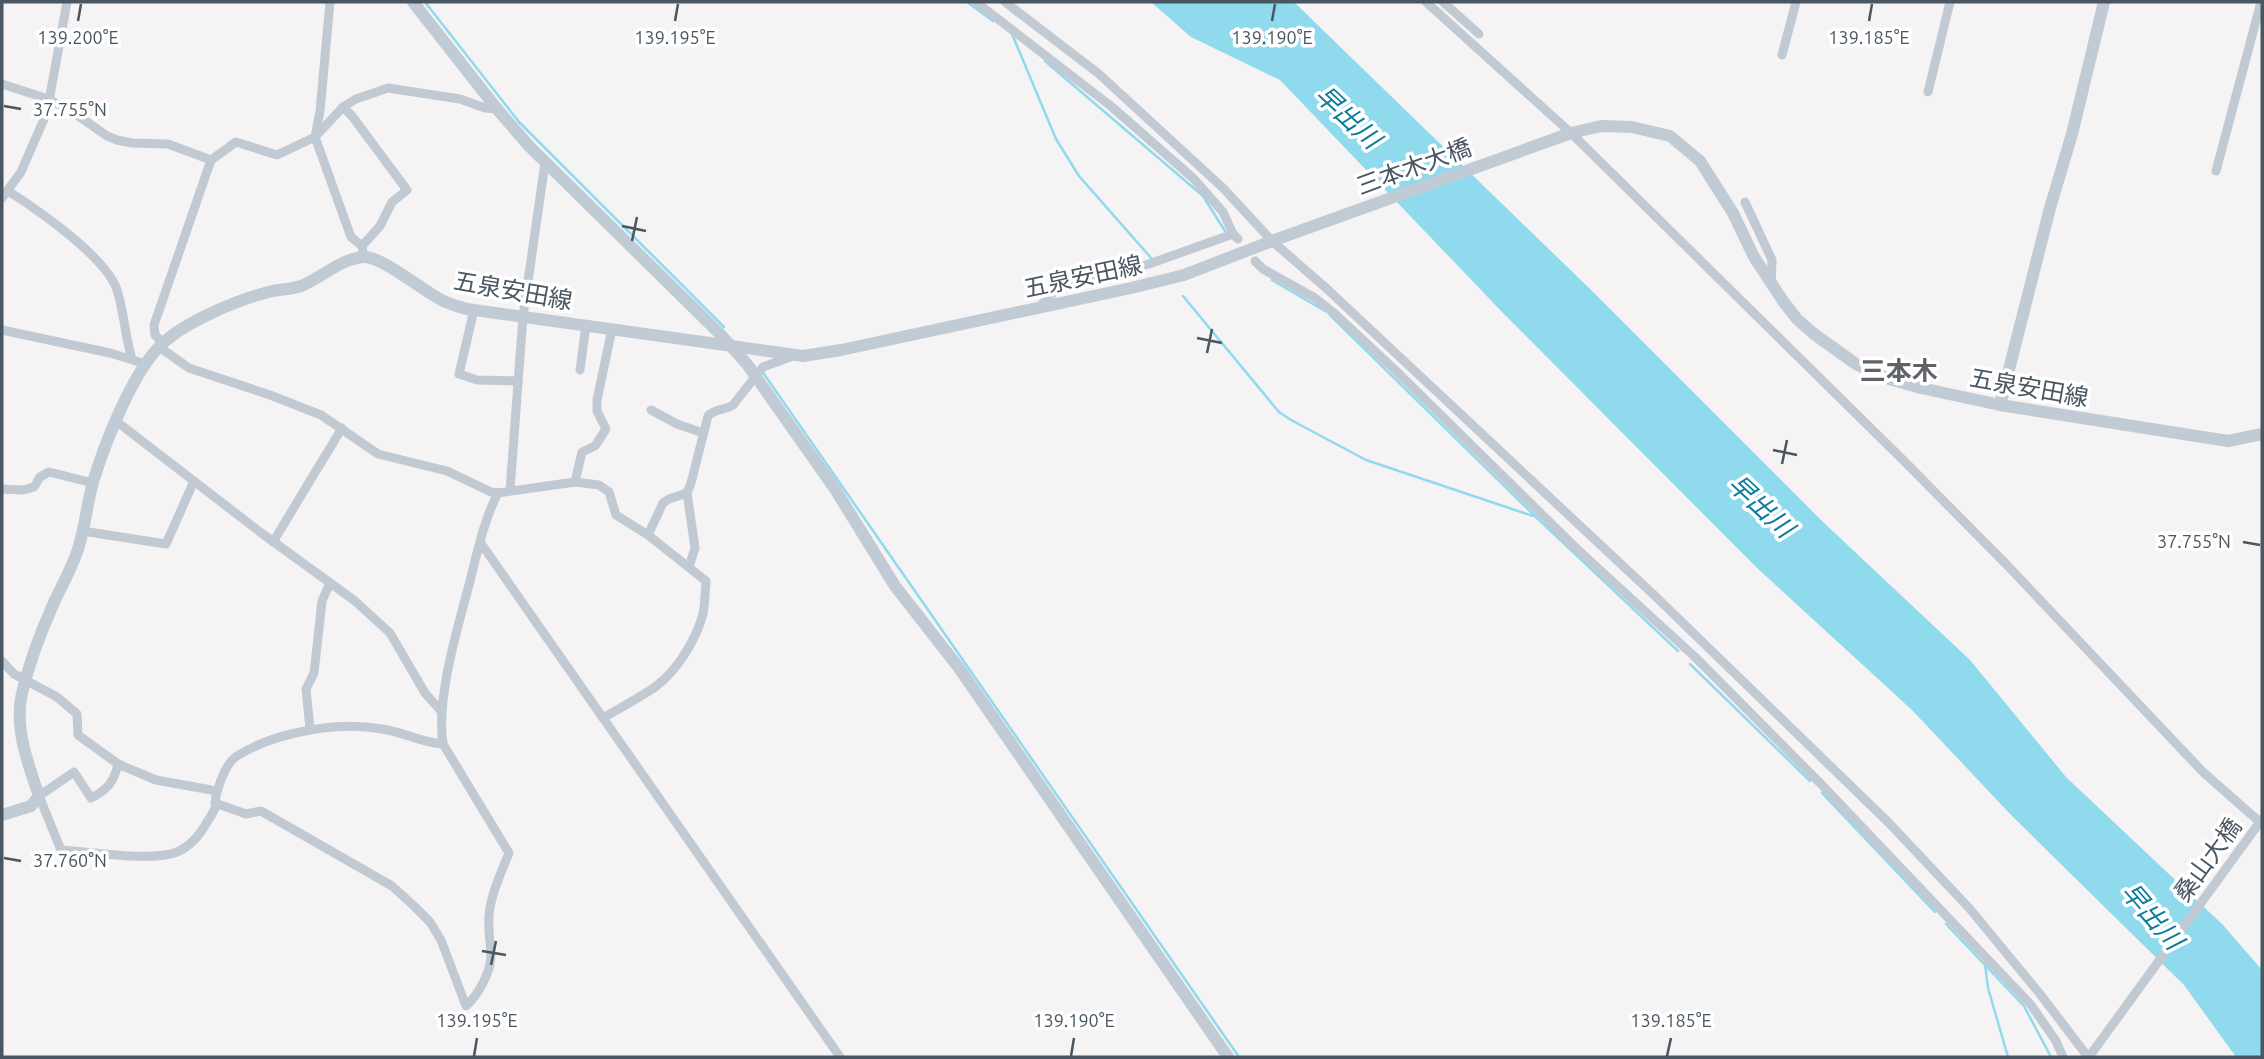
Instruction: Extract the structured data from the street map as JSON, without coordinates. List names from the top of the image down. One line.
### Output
{"streets":{"main road":["三本木大橋","五泉安田線"],"street":["桑山大橋"]},"crossings":[["三本木大橋","五泉安田線"]],"districts":["三本木"],"water":["早出川"],"coordinates":["139.200°E","139.195°E","139.190°E","139.185°E","37.755°N","37.760°N"]}
